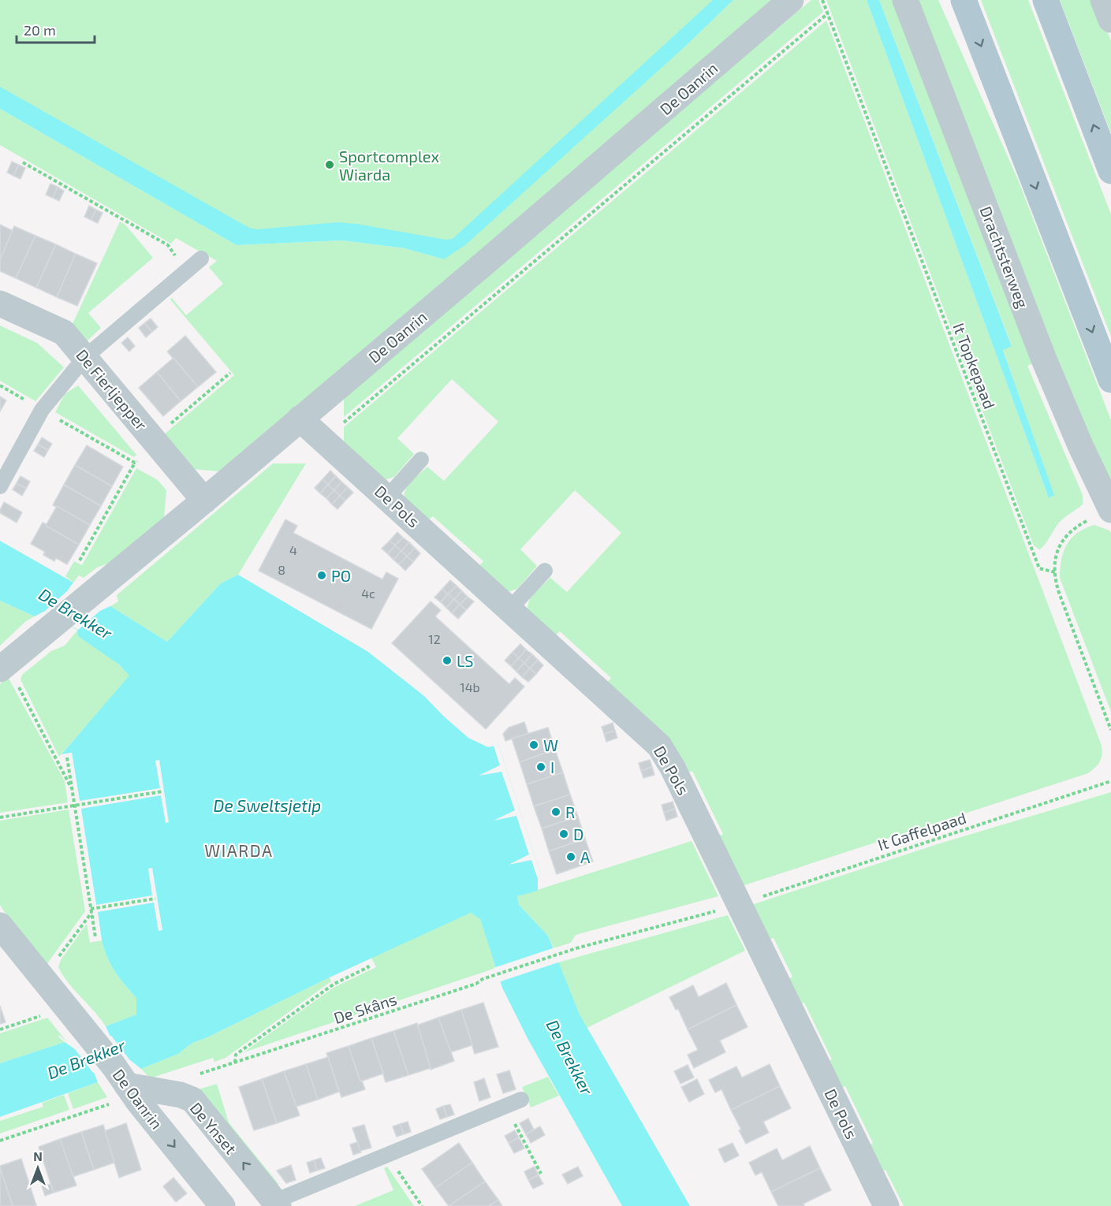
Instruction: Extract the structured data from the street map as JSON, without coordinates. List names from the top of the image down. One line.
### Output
{"streets":{"street":["De Oanrin","Drachtsterweg","De Fierljepper","De Pols","De Ynset"],"path":["It Topkepaad","It Gaffelpaad","De Skâns"]},"crossings":[["De Oanrin","De Fierljepper"],["De Oanrin","De Pols"],["De Oanrin","De Ynset"],["De Pols","It Gaffelpaad"],["De Pols","De Skâns"],["It Gaffelpaad","De Skâns"]],"one_way":["De Ynset"],"districts":["WIARDA"],"water":["De Brekker","De Sweltsjetip"],"places":["Sportcomplex Wiarda","PO","LS","W","I","R","D","A"],"house_numbers":["4","8","4c","12","14b"],"scale_bar":"20 m","north":"top"}
